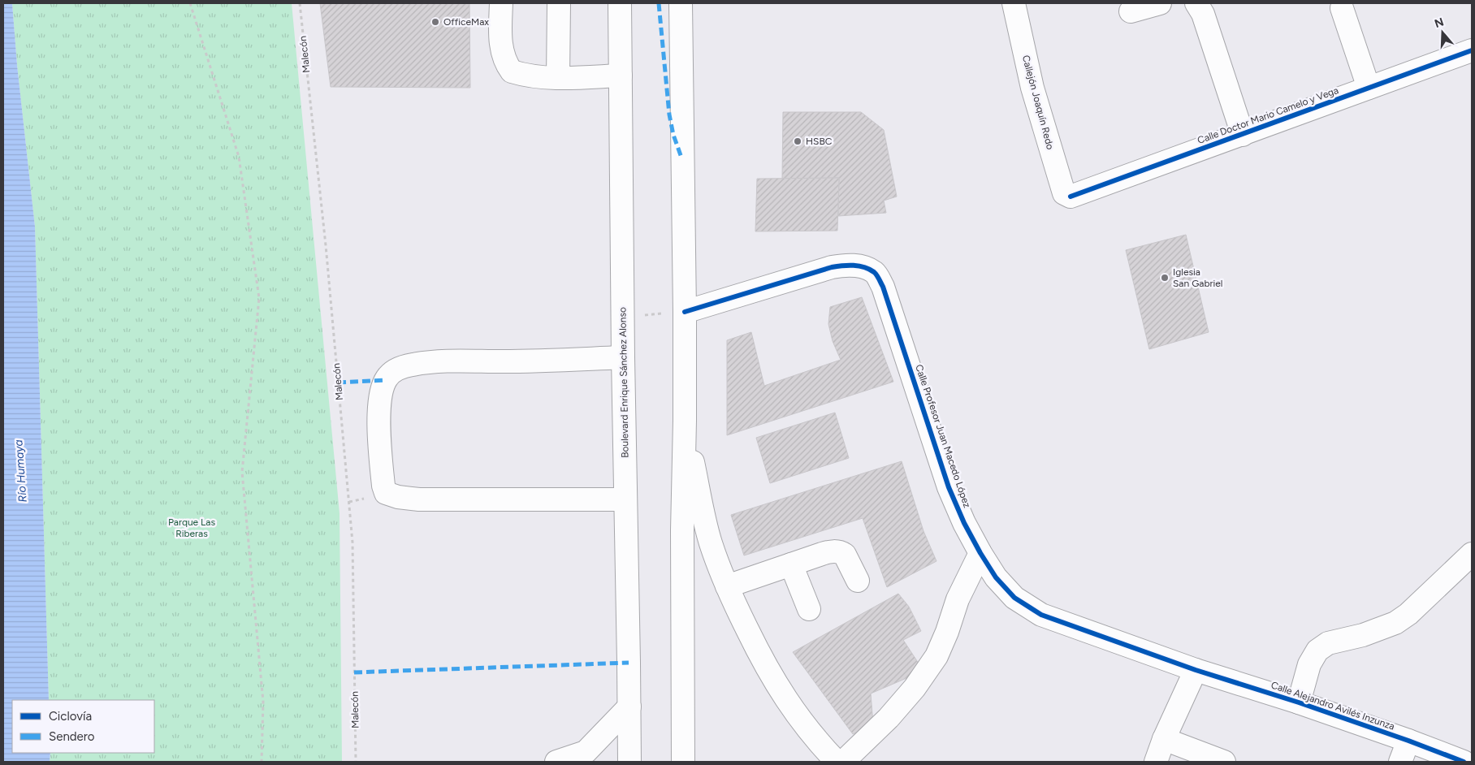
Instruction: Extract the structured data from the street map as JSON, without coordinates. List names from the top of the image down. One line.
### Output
{"streets":{"main road":["Callejón Joaquín Redo","Calle Doctor Mario Camelo y Vega","Boulevard Enrique Sánchez Alonso","Calle Profesor Juan Macedo López","Calle Alejandro Avilés Inzunza"],"path":["Malecón"]},"crossings":[["Callejón Joaquín Redo","Calle Doctor Mario Camelo y Vega"],["Calle Profesor Juan Macedo López","Calle Alejandro Avilés Inzunza"]],"water":["Río Humaya"],"parks":["Parque Las Riberas"],"places":["OfficeMax","HSBC","Iglesia San Gabriel"],"legend":["Ciclovía","Sendero"],"north":"top"}
